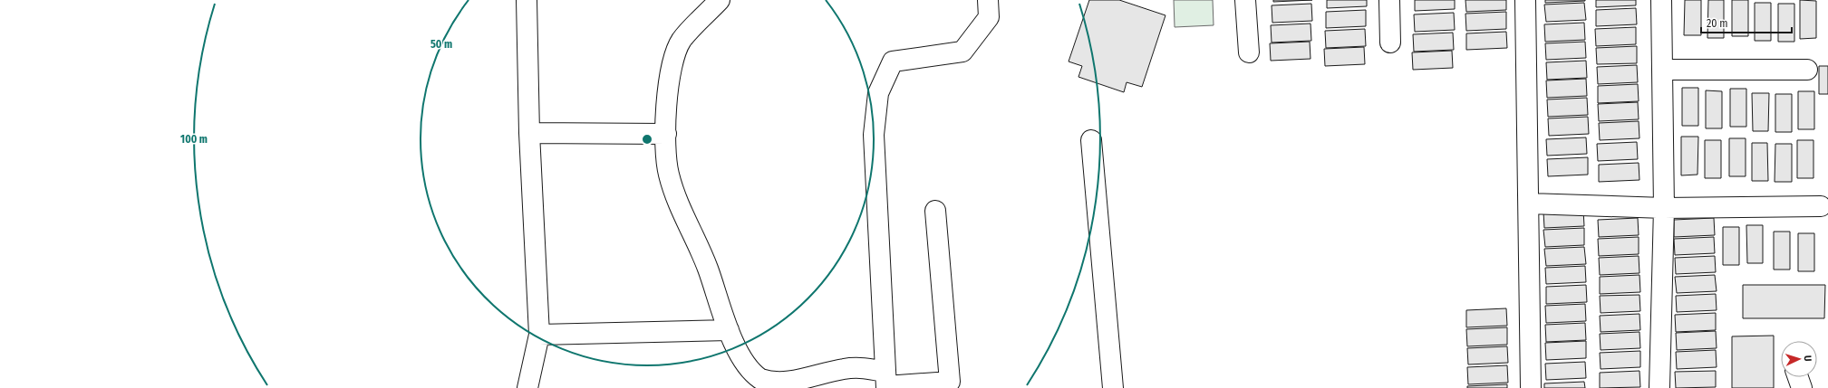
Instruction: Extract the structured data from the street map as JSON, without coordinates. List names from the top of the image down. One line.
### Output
{"scale_bar":"20 m","north":"right","rings":["50 m","100 m"]}
